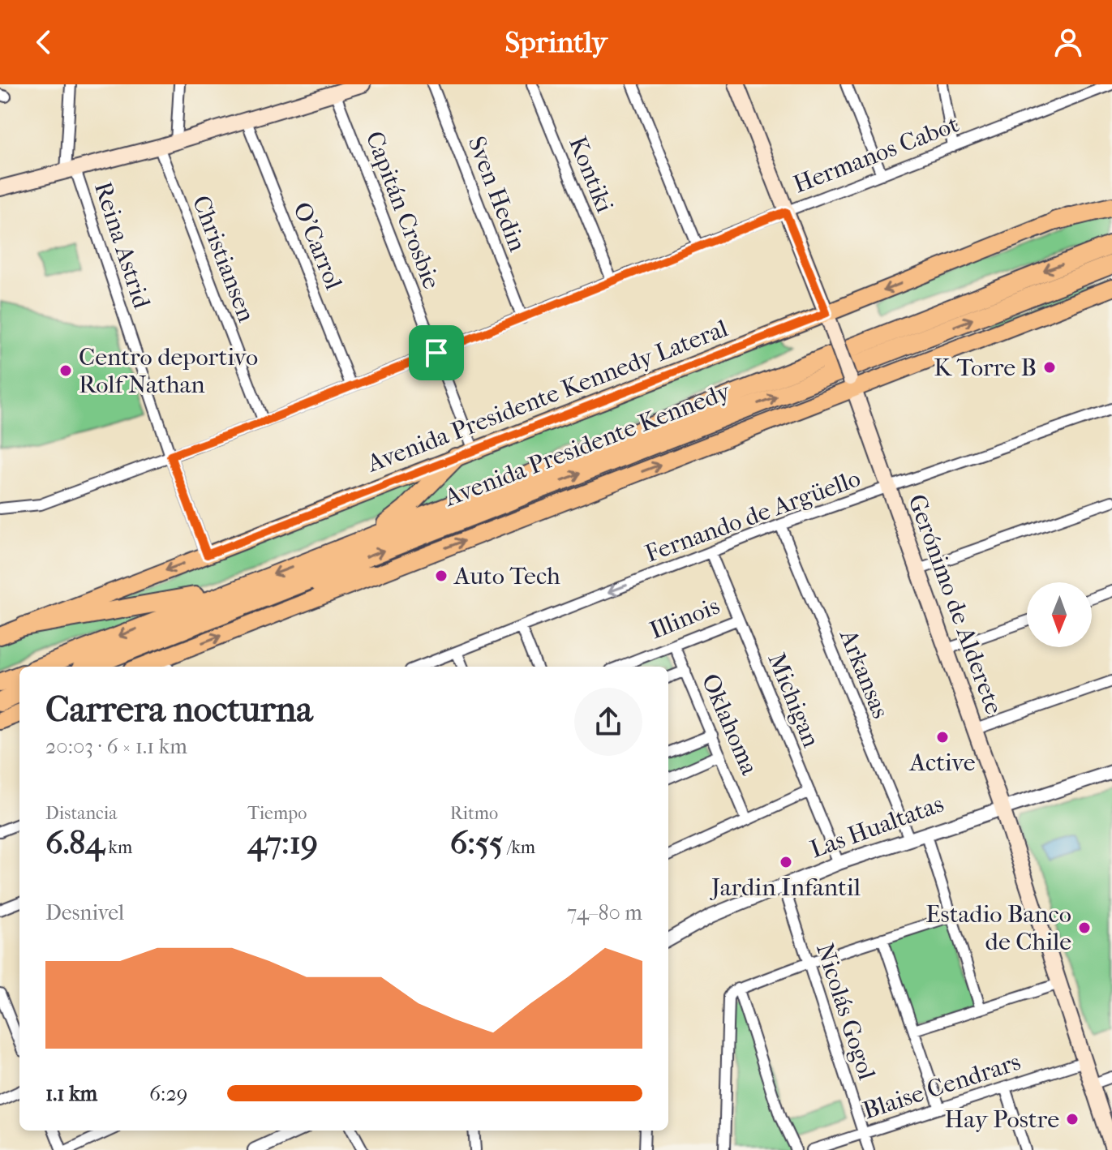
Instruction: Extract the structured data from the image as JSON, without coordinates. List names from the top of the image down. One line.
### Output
{"streets":{"highway":["Avenida Presidente Kennedy"],"main road":["Avenida Presidente Kennedy Lateral","Gerónimo de Alderete"],"street":["Hermanos Cabot","Kontiki","Sven Hedin","Capitán Crosbie","Reina Astrid","O'Carrol","Christiansen","Fernando de Argüello","Illinois","Arkansas","Michigan","Oklahoma","Las Hualtatas","Nicolás Gogol","Blaise Cendrars"]},"crossings":[["Hermanos Cabot","Kontiki"],["Hermanos Cabot","Sven Hedin"],["Hermanos Cabot","Capitán Crosbie"],["Hermanos Cabot","Reina Astrid"],["Hermanos Cabot","O'Carrol"],["Hermanos Cabot","Christiansen"],["Hermanos Cabot","Gerónimo de Alderete"],["Capitán Crosbie","Avenida Presidente Kennedy Lateral"],["Reina Astrid","Avenida Presidente Kennedy Lateral"],["Avenida Presidente Kennedy Lateral","Gerónimo de Alderete"],["Fernando de Argüello","Gerónimo de Alderete"],["Fernando de Argüello","Arkansas"],["Fernando de Argüello","Michigan"],["Gerónimo de Alderete","Las Hualtatas"],["Gerónimo de Alderete","Blaise Cendrars"],["Illinois","Michigan"],["Illinois","Oklahoma"],["Arkansas","Las Hualtatas"],["Michigan","Las Hualtatas"],["Las Hualtatas","Nicolás Gogol"],["Nicolás Gogol","Blaise Cendrars"]],"places":["K Torre B","Centro deportivo Rolf Nathan","Auto Tech","Active","Jardin Infantil","Estadio Banco de Chile","Hay Postre"],"north":"bottom","page":{"header":"Sprintly","heading":["Carrera nocturna","20:03 · 6 × 1.1 km"],"stats":[["Distancia","6.84 km"],["Tiempo","47:19"],["Ritmo","6:55 /km"]],"chart":["Desnivel","74–80 m"],"list":[{"name":"1.1 km","note":"6:29"}]}}
